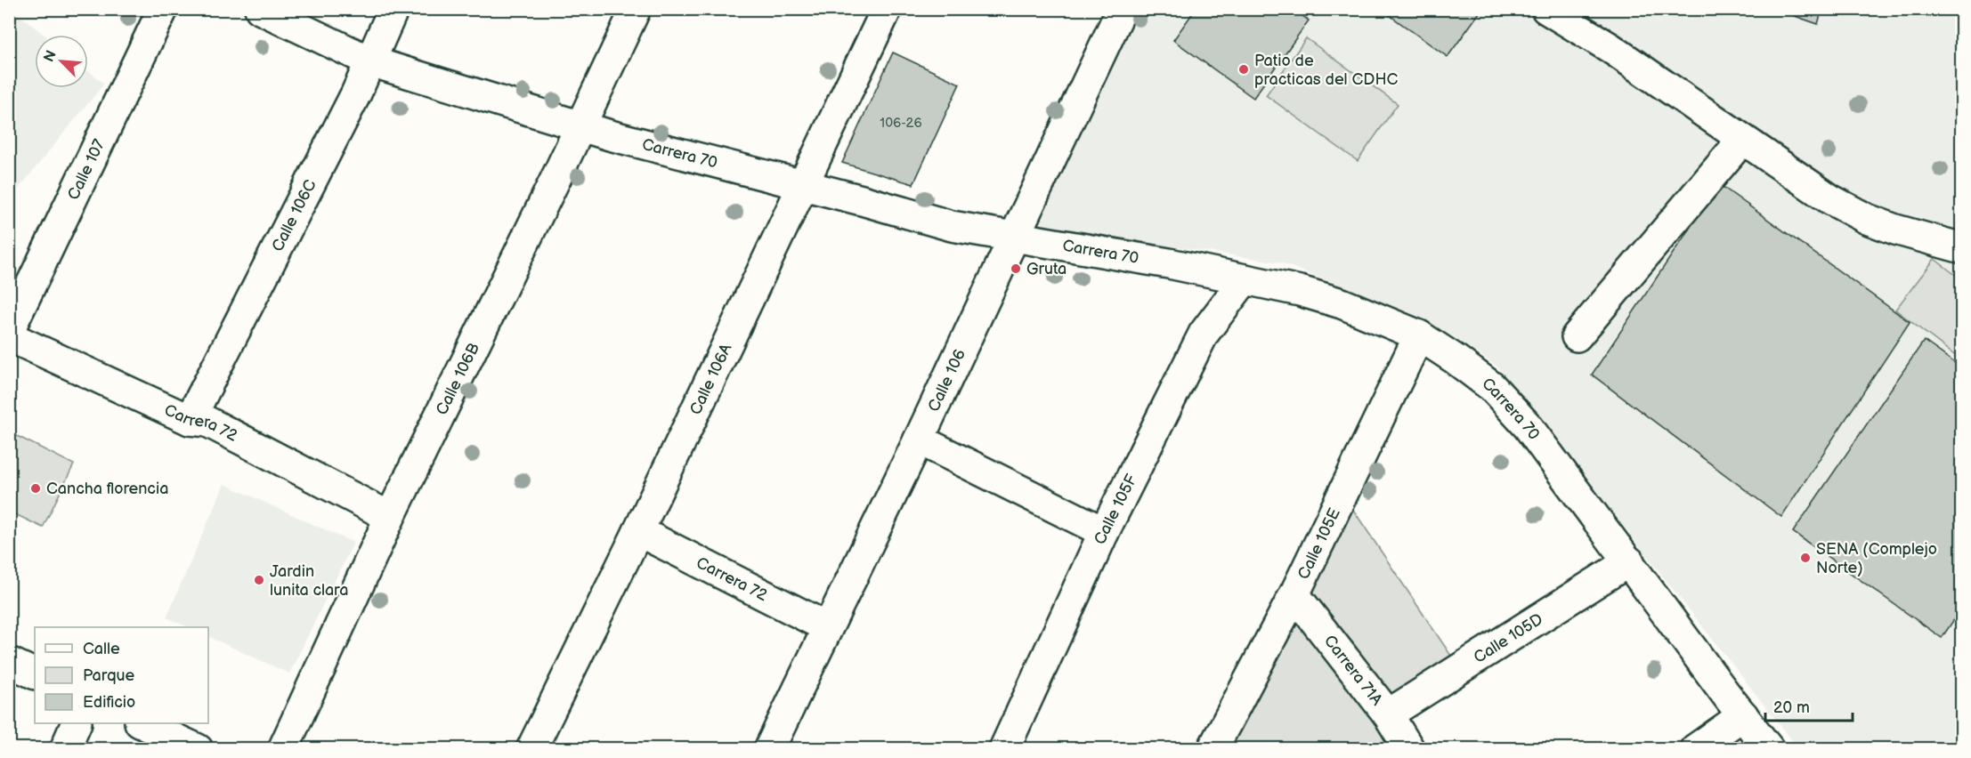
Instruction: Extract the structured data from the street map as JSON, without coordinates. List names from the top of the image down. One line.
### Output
{"streets":{"street":["Carrera 70","Calle 107","Calle 106C","Calle 106B","Calle 106","Calle 106A","Carrera 72","Calle 105F","Calle 105E","Calle 105D","Carrera 71A"]},"crossings":[["Carrera 70","Calle 106C"],["Carrera 70","Calle 106B"],["Carrera 70","Calle 106"],["Carrera 70","Calle 106A"],["Carrera 70","Calle 105F"],["Carrera 70","Calle 105E"],["Carrera 70","Calle 105D"],["Calle 106C","Carrera 72"],["Calle 106B","Carrera 72"],["Calle 106","Carrera 72"],["Calle 106A","Carrera 72"],["Calle 105E","Carrera 71A"],["Calle 105D","Carrera 71A"]],"places":["Patio de practicas del CDHC","Gruta","Cancha florencia","SENA (Complejo Norte)","Jardin lunita clara"],"house_numbers":["106-26"],"legend":["Calle","Parque","Edificio"],"scale_bar":"20 m","north":"top left"}
